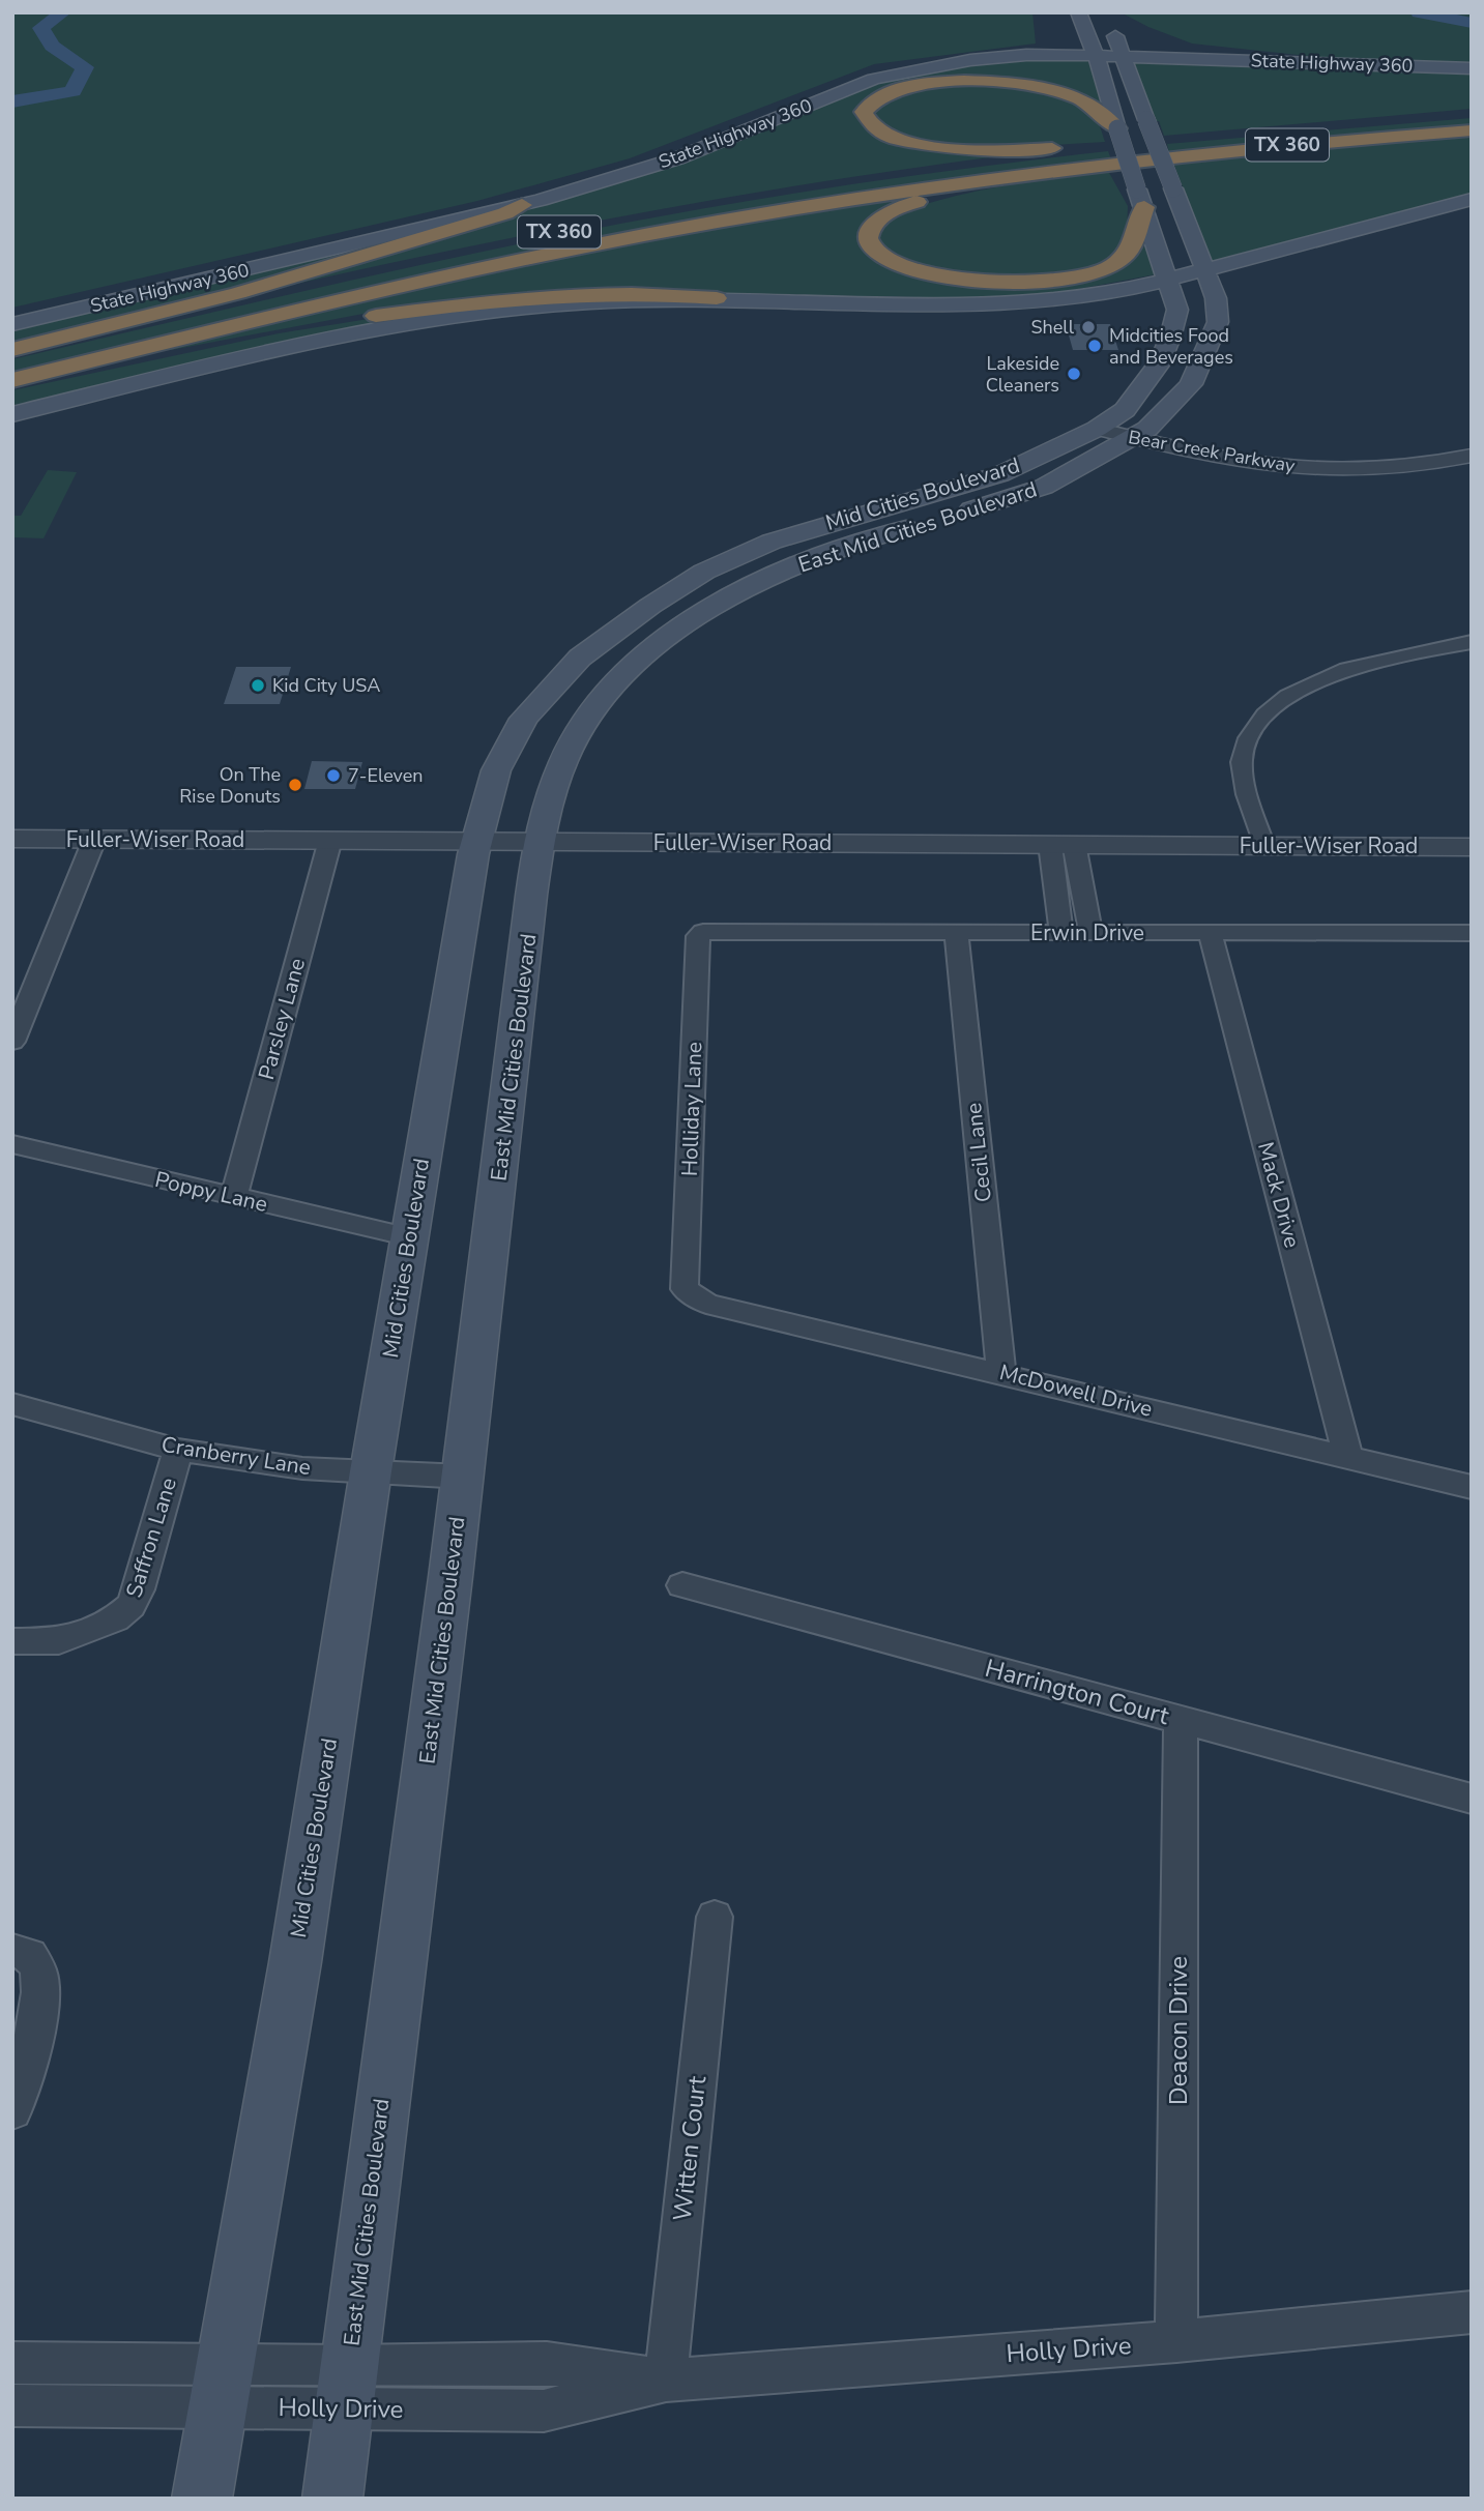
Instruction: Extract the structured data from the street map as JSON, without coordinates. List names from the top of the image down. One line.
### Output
{"streets":{"highway":["TX 360"],"main road":["State Highway 360","Mid Cities Boulevard","East Mid Cities Boulevard"],"street":["Bear Creek Parkway","Fuller-Wiser Road","Erwin Drive","Parsley Lane","Holliday Lane","Cecil Lane","Poppy Lane","Mack Drive","McDowell Drive","Cranberry Lane","Saffron Lane","Harrington Court","Deacon Drive","Witten Court","Holly Drive"]},"crossings":[["Bear Creek Parkway","Mid Cities Boulevard"],["Bear Creek Parkway","East Mid Cities Boulevard"],["Mid Cities Boulevard","Fuller-Wiser Road"],["Mid Cities Boulevard","Poppy Lane"],["Mid Cities Boulevard","Cranberry Lane"],["Mid Cities Boulevard","Holly Drive"],["East Mid Cities Boulevard","Fuller-Wiser Road"],["East Mid Cities Boulevard","Cranberry Lane"],["East Mid Cities Boulevard","Holly Drive"],["Fuller-Wiser Road","Parsley Lane"],["Erwin Drive","Holliday Lane"],["Erwin Drive","Cecil Lane"],["Erwin Drive","Mack Drive"],["Parsley Lane","Poppy Lane"],["Holliday Lane","McDowell Drive"],["Cecil Lane","McDowell Drive"],["Mack Drive","McDowell Drive"],["Cranberry Lane","Saffron Lane"],["Harrington Court","Deacon Drive"],["Deacon Drive","Holly Drive"],["Witten Court","Holly Drive"]],"places":["Shell","Midcities Food and Beverages","Lakeside Cleaners","Kid City USA","7-Eleven","On The Rise Donuts"]}
